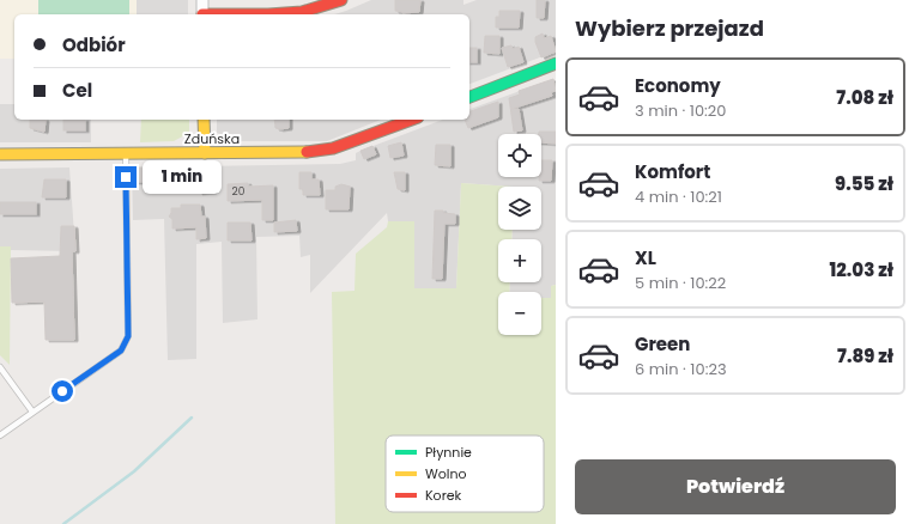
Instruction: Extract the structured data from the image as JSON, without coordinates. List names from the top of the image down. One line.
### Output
{"streets":{"street":["Zduńska"]},"house_numbers":["20"],"legend":["Płynnie","Wolno","Korek"],"page":{"heading":"Wybierz przejazd","banner":["Odbiór","Cel"],"list":[{"name":"Economy","note":"3 min · 10:20","value":"7.08 zł"},{"name":"Komfort","note":"4 min · 10:21","value":"9.55 zł"},{"name":"XL","note":"5 min · 10:22","value":"12.03 zł"},{"name":"Green","note":"6 min · 10:23","value":"7.89 zł"}],"map_buttons":["+","−"],"bubble":"1 min","buttons":"Potwierdź"}}
